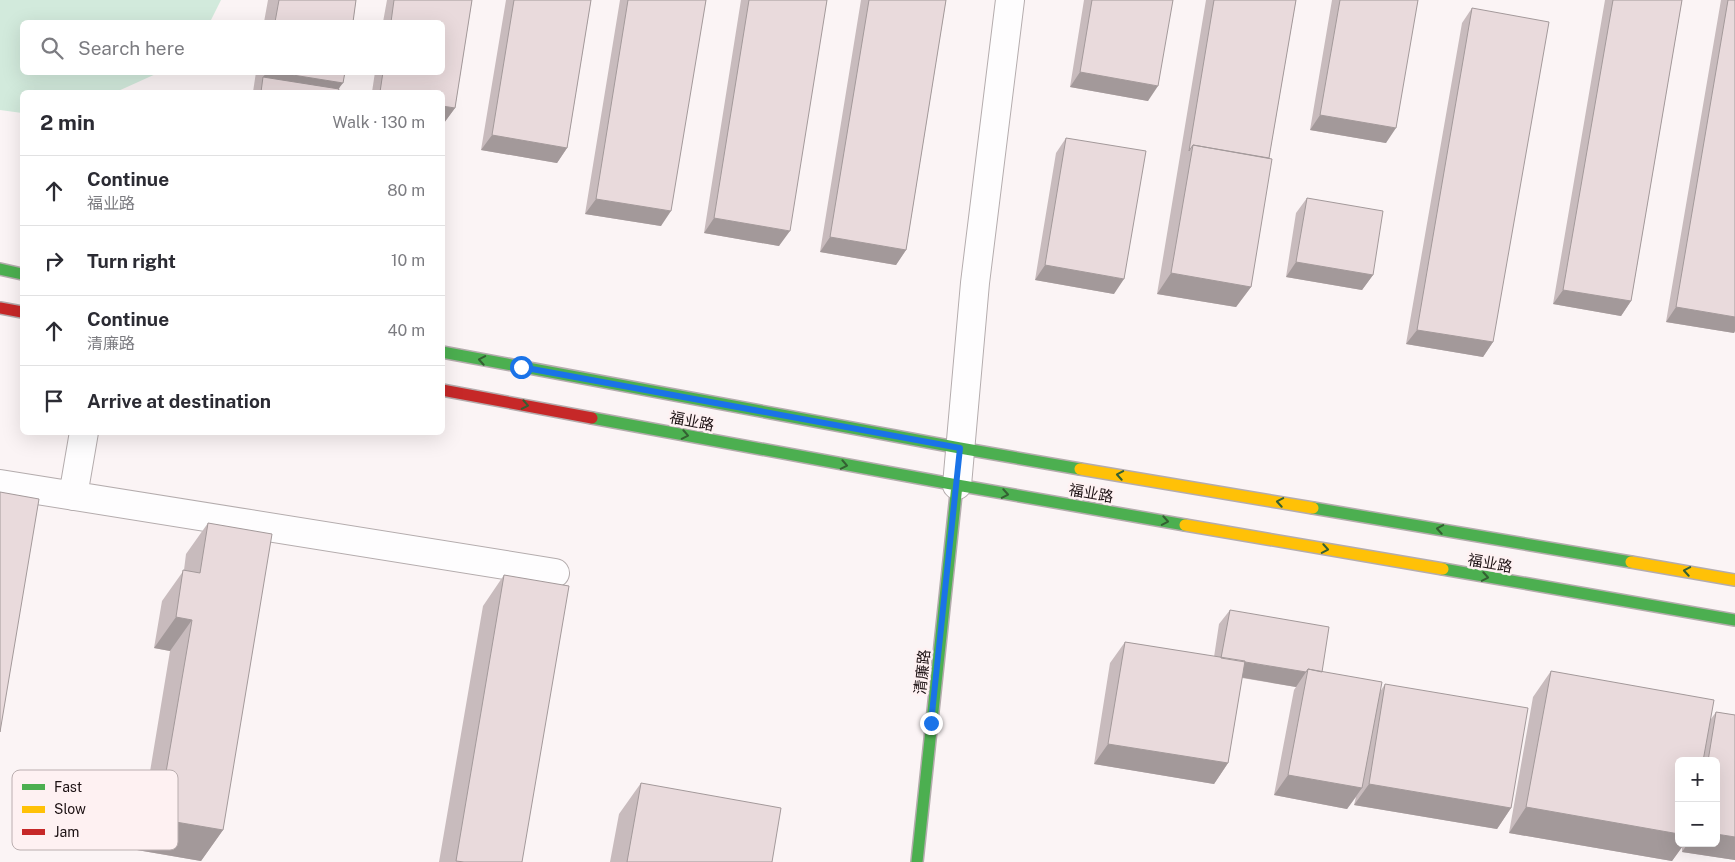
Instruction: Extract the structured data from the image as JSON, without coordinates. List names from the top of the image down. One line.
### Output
{"streets":{"street":["福业路","清廉路"]},"crossings":[["福业路","清廉路"]],"legend":["Fast","Slow","Jam"],"page":{"search":"Search here","heading":["2 min","Walk · 130 m"],"list":[["Continue","福业路","80 m"],["Turn right","10 m"],["Continue","清廉路","40 m"],"Arrive at destination"],"map_buttons":["+","−"]}}
